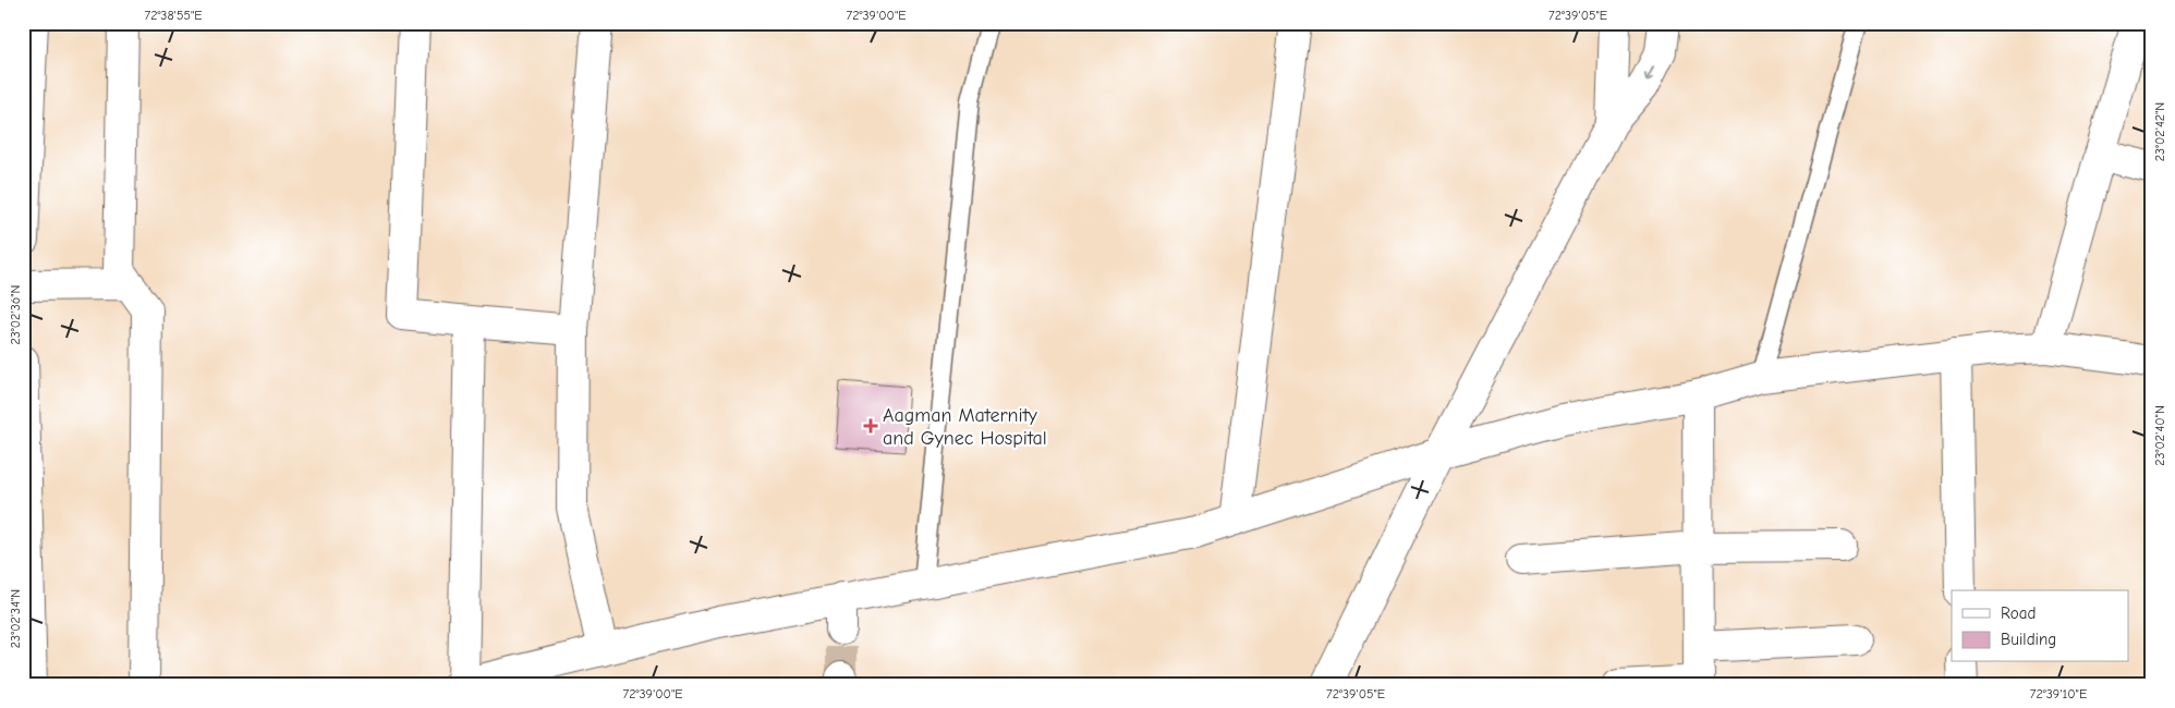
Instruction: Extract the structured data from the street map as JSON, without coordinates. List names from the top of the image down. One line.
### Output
{"places":{"health":["Aagman Maternity and Gynec Hospital"]},"legend":["Road","Building"],"coordinates":["72°38'55\"E","72°39'00\"E","72°39'05\"E","23°02'42\"N","23°02'36\"N","23°02'40\"N","23°02'34\"N","72°39'10\"E"]}
